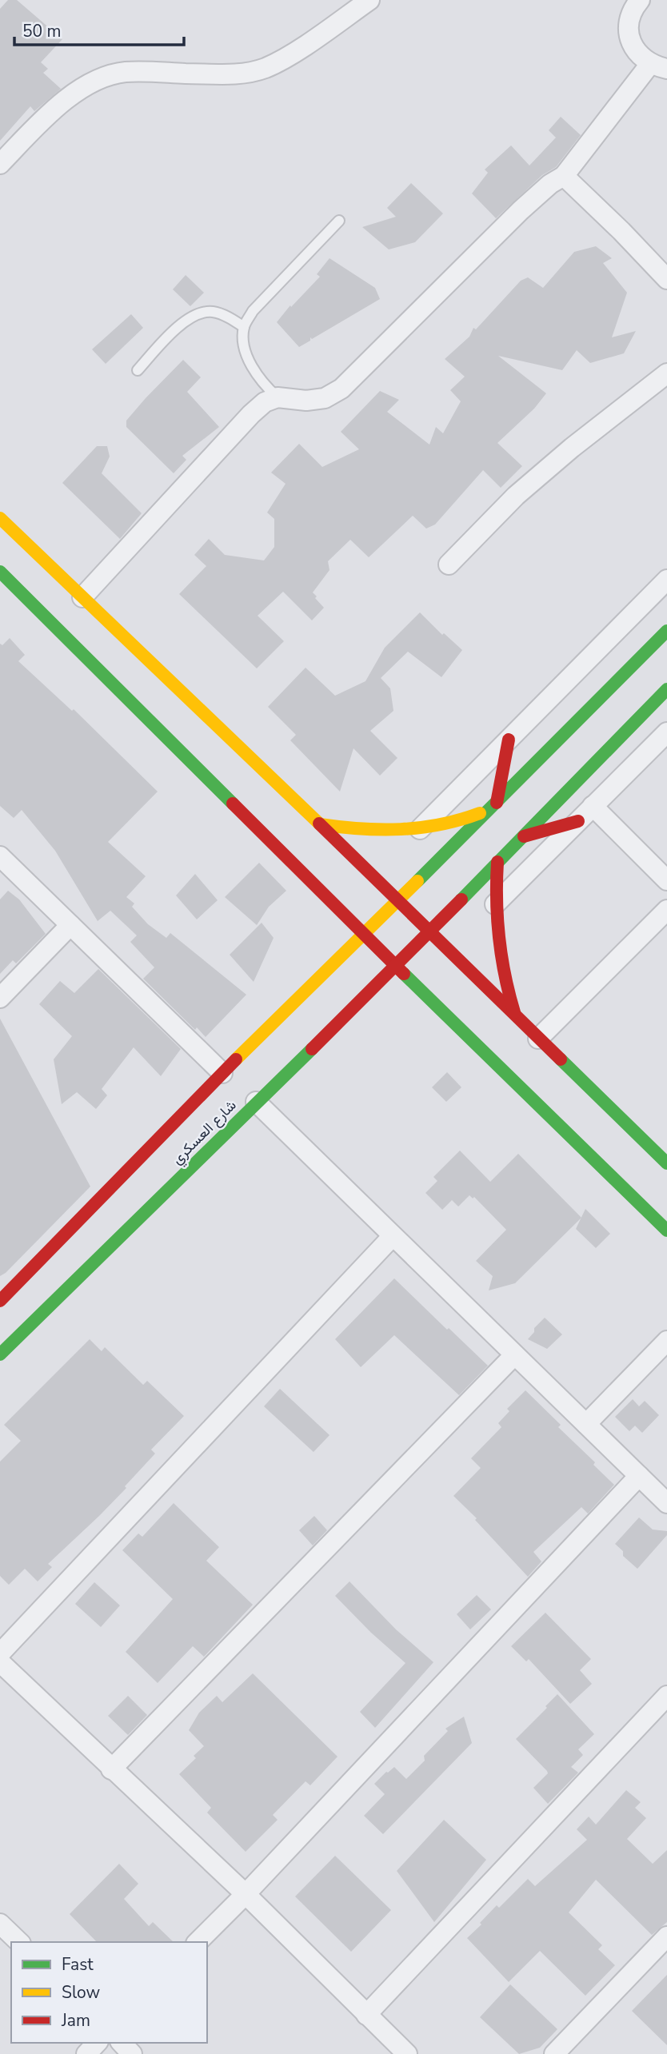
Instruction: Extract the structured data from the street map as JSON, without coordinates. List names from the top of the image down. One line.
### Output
{"streets":{"main road":["شارع العسكري"]},"legend":["Fast","Slow","Jam"],"scale_bar":"50 m"}
